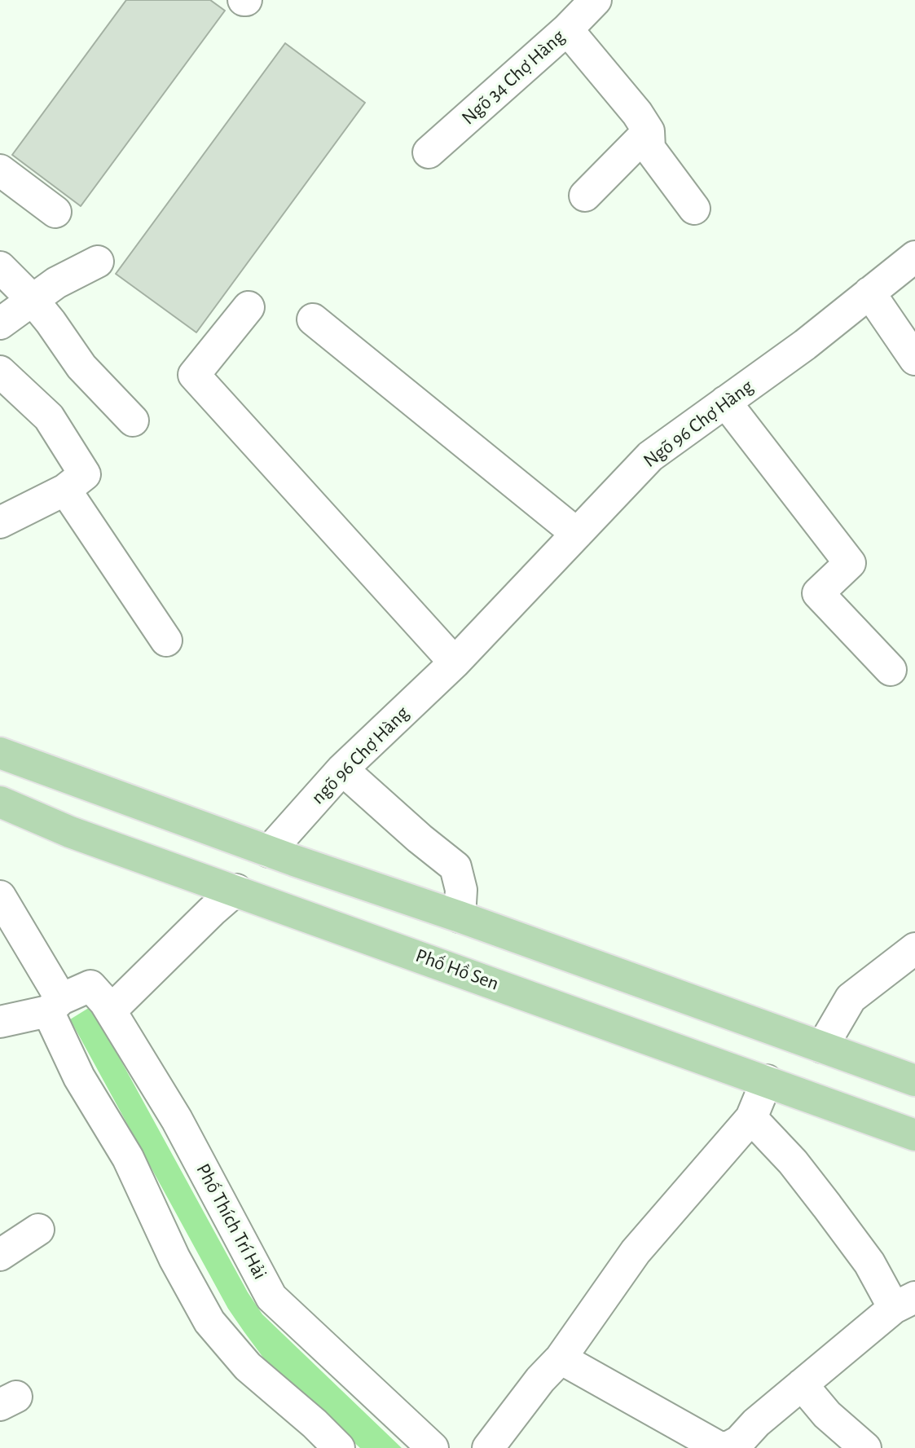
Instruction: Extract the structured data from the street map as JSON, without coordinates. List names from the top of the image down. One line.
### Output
{"streets":{"main road":["Phố Hồ Sen"],"street":["Ngõ 34 Chợ Hàng","Ngõ 96 Chợ Hàng","ngõ 96 Chợ Hàng","Phố Thích Trí Hải"]},"crossings":[["Ngõ 96 Chợ Hàng","ngõ 96 Chợ Hàng"]]}
